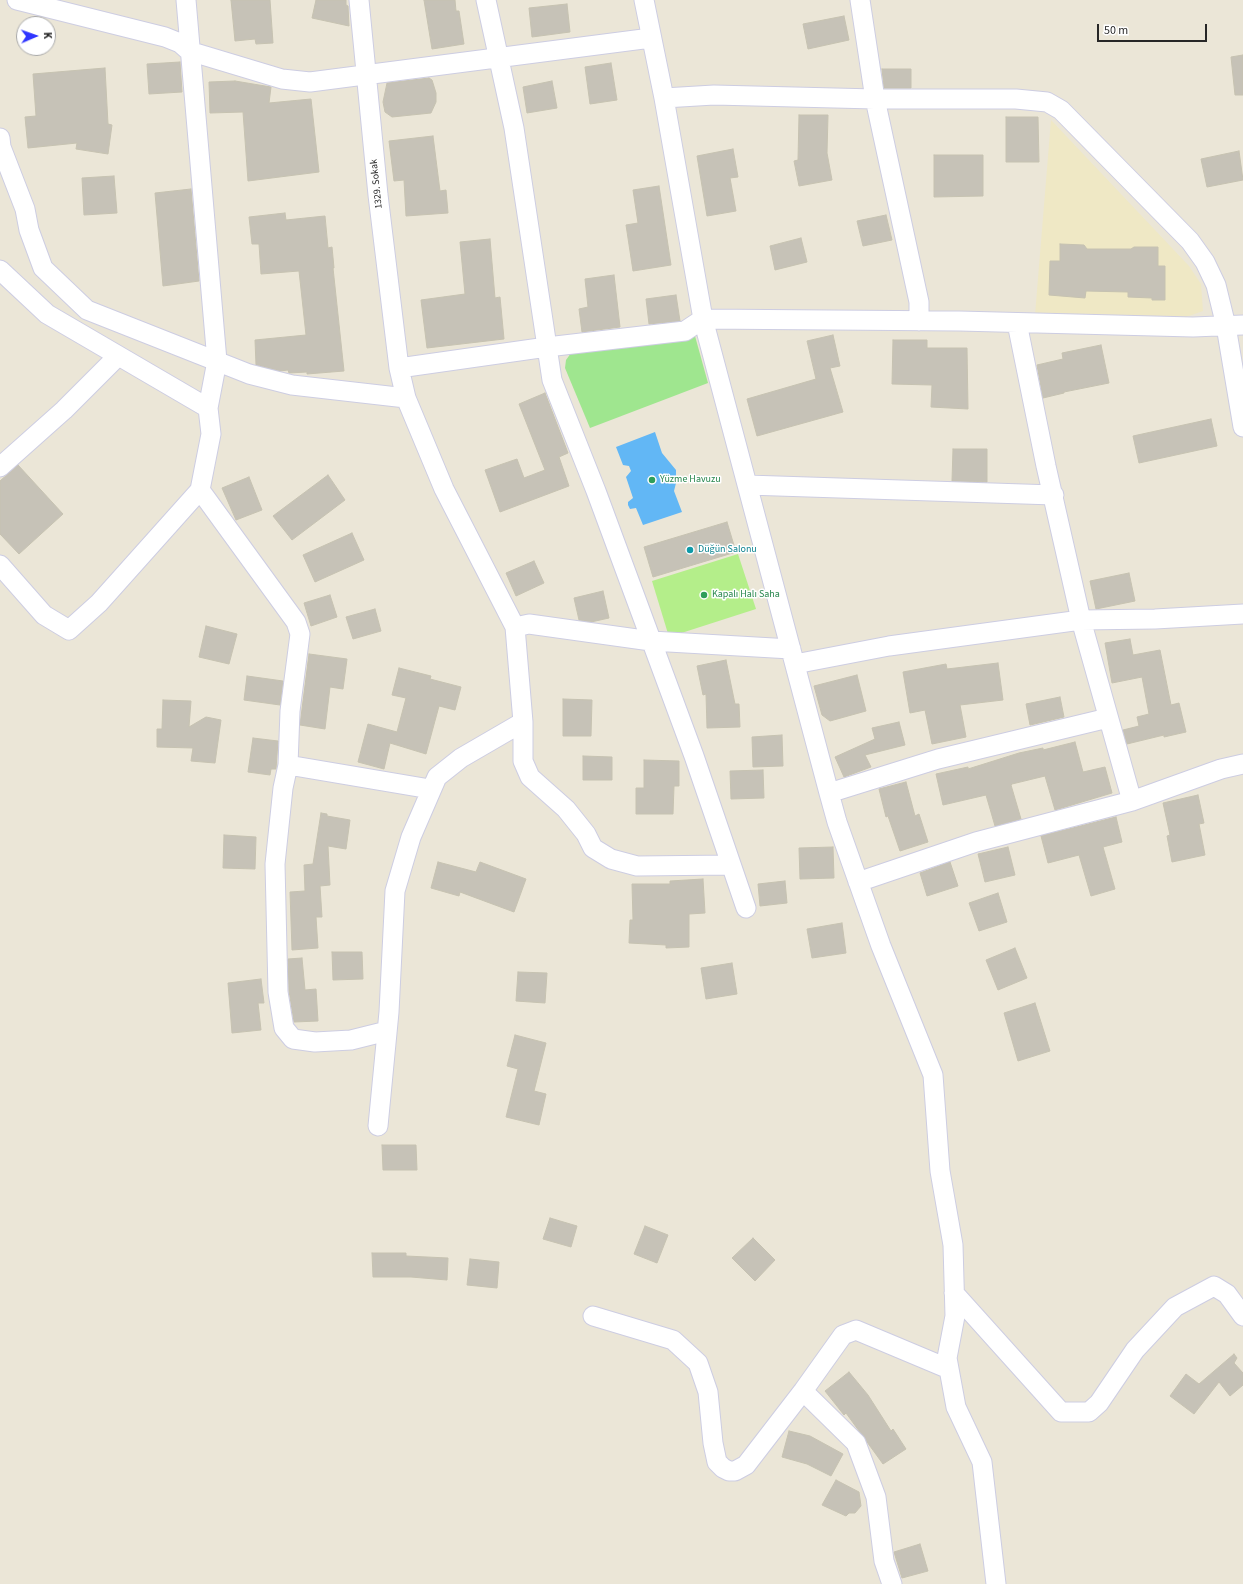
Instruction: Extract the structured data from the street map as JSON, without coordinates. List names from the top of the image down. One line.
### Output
{"streets":{"street":["1329. Sokak"]},"places":["Yüzme Havuzu","Düğün Salonu","Kapalı Halı Saha"],"scale_bar":"50 m","north":"right"}
